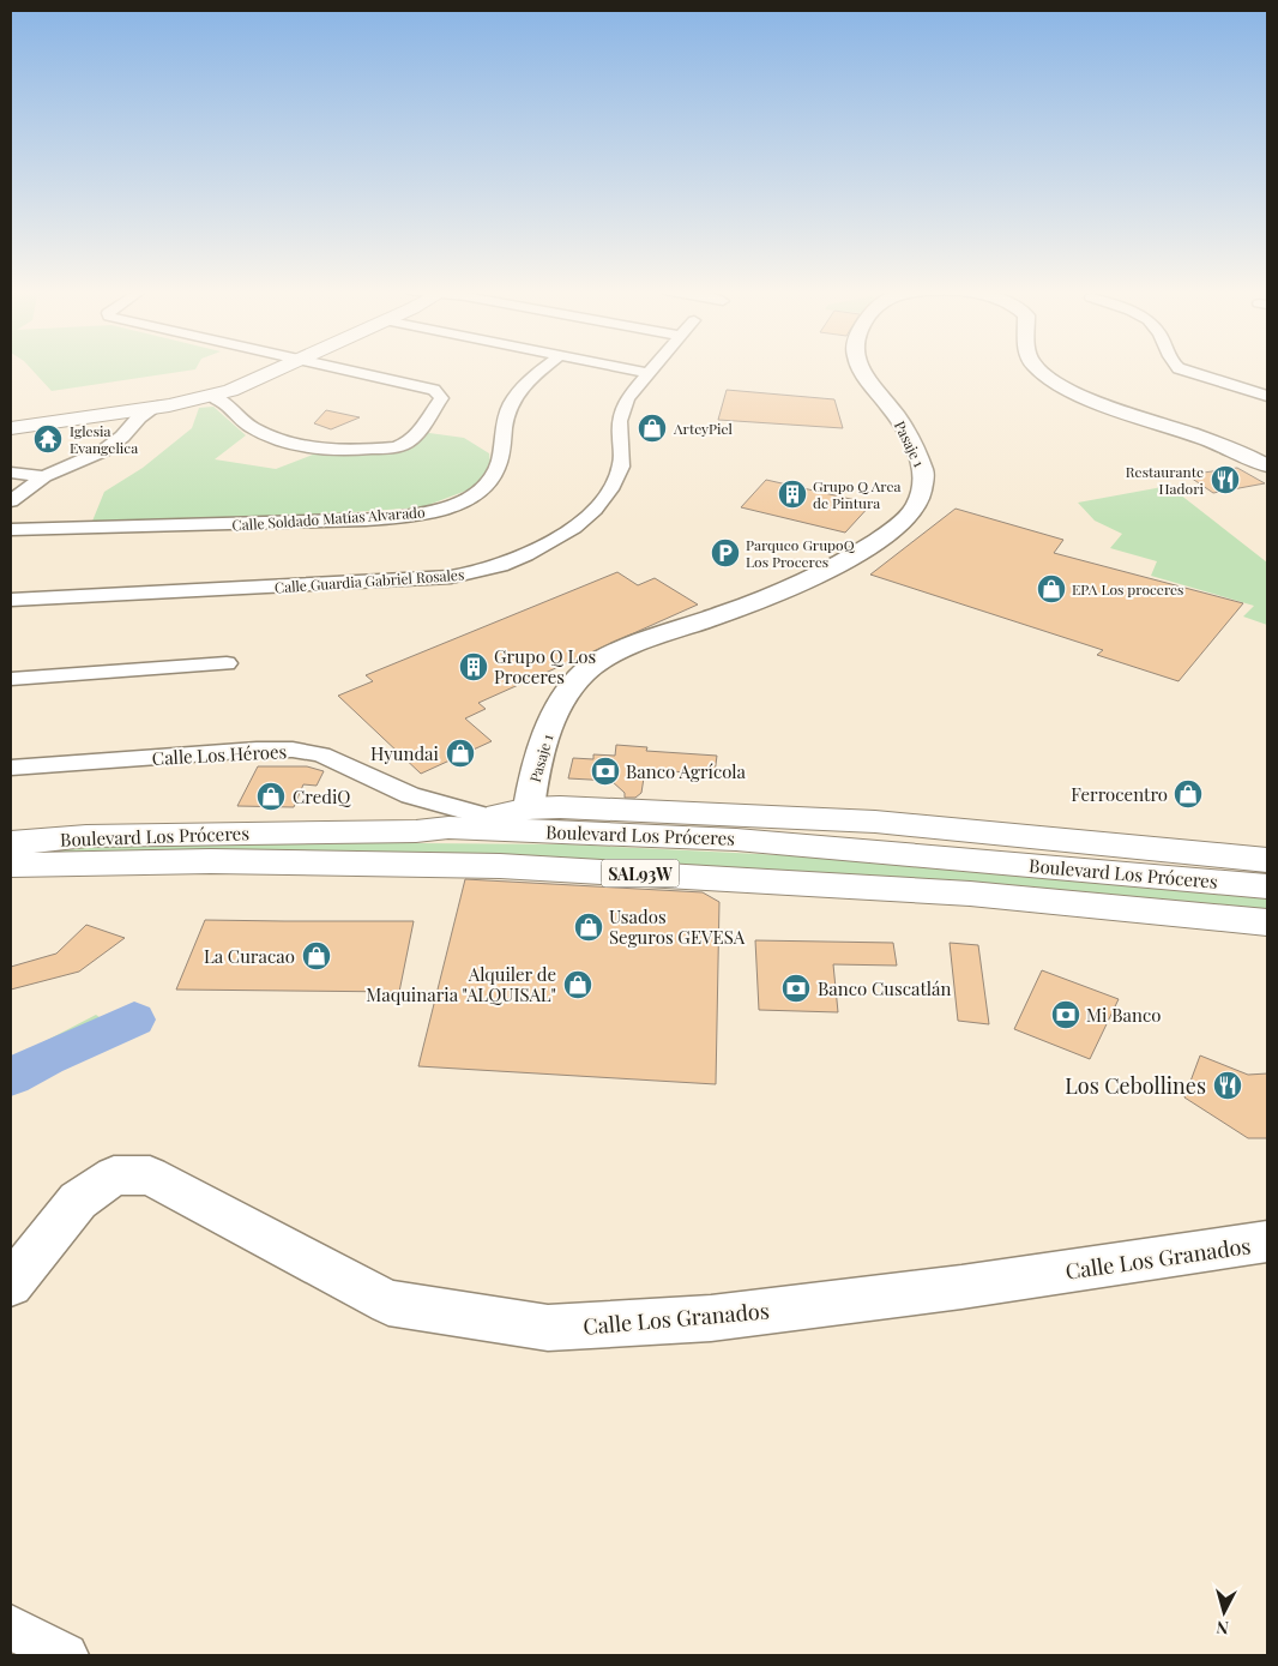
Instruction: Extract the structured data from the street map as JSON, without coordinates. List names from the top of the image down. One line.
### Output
{"streets":{"main road":["Boulevard Los Próceres","SAL93W"],"street":["Pasaje 1","Calle Soldado Matías Alvarado","Calle Guardia Gabriel Rosales","Calle Los Héroes","Calle Los Granados"]},"places":{"shop":["ArteyPiel","EPA Los proceres","Hyundai","Ferrocentro","CrediQ","Usados Seguros GEVESA","La Curacao","Alquiler de Maquinaria \"ALQUISAL\""],"temple":["Iglesia Evangelica"],"restaurant":["Restaurante Hadori","Los Cebollines"],"building":["Grupo Q Area de Pintura","Grupo Q Los Proceres"],"parking":["Parqueo GrupoQ Los Proceres"],"bank":["Banco Agrícola","Banco Cuscatlán","Mi Banco"]},"north":"bottom"}
